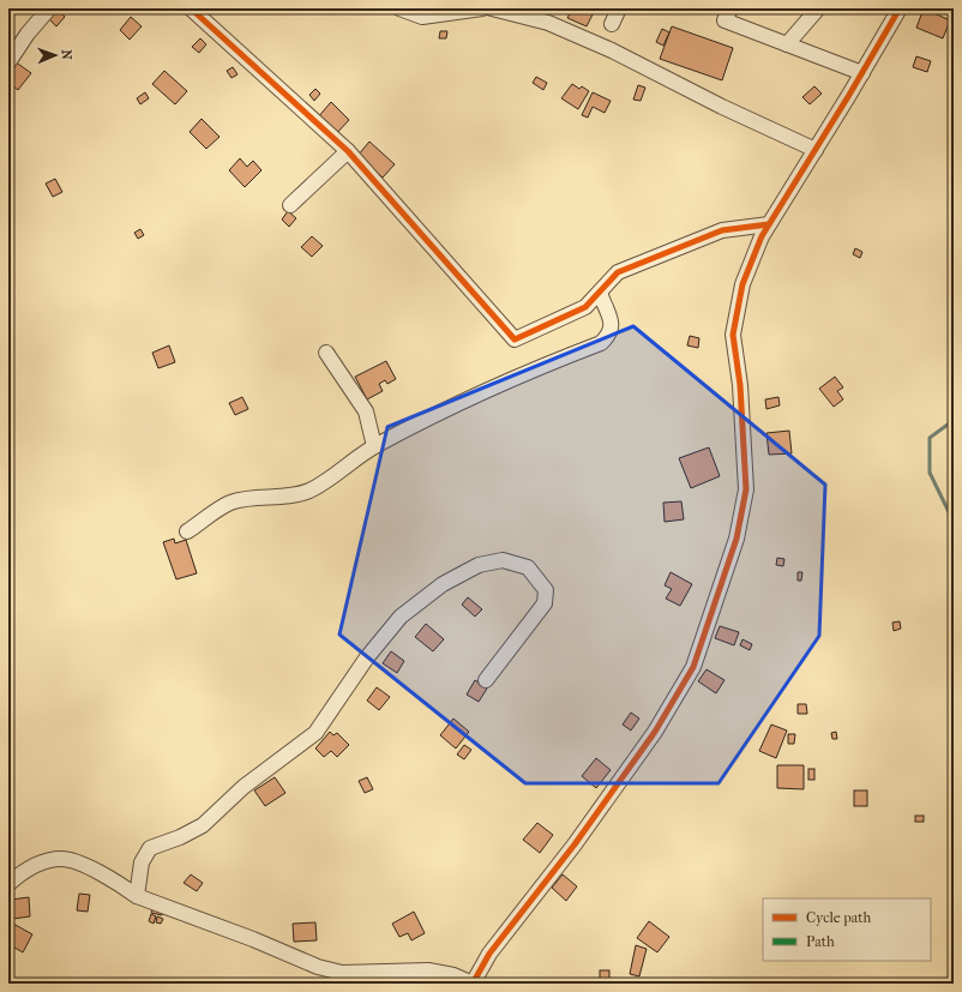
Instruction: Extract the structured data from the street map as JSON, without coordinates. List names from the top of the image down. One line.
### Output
{"legend":["Cycle path","Path"],"north":"right"}
